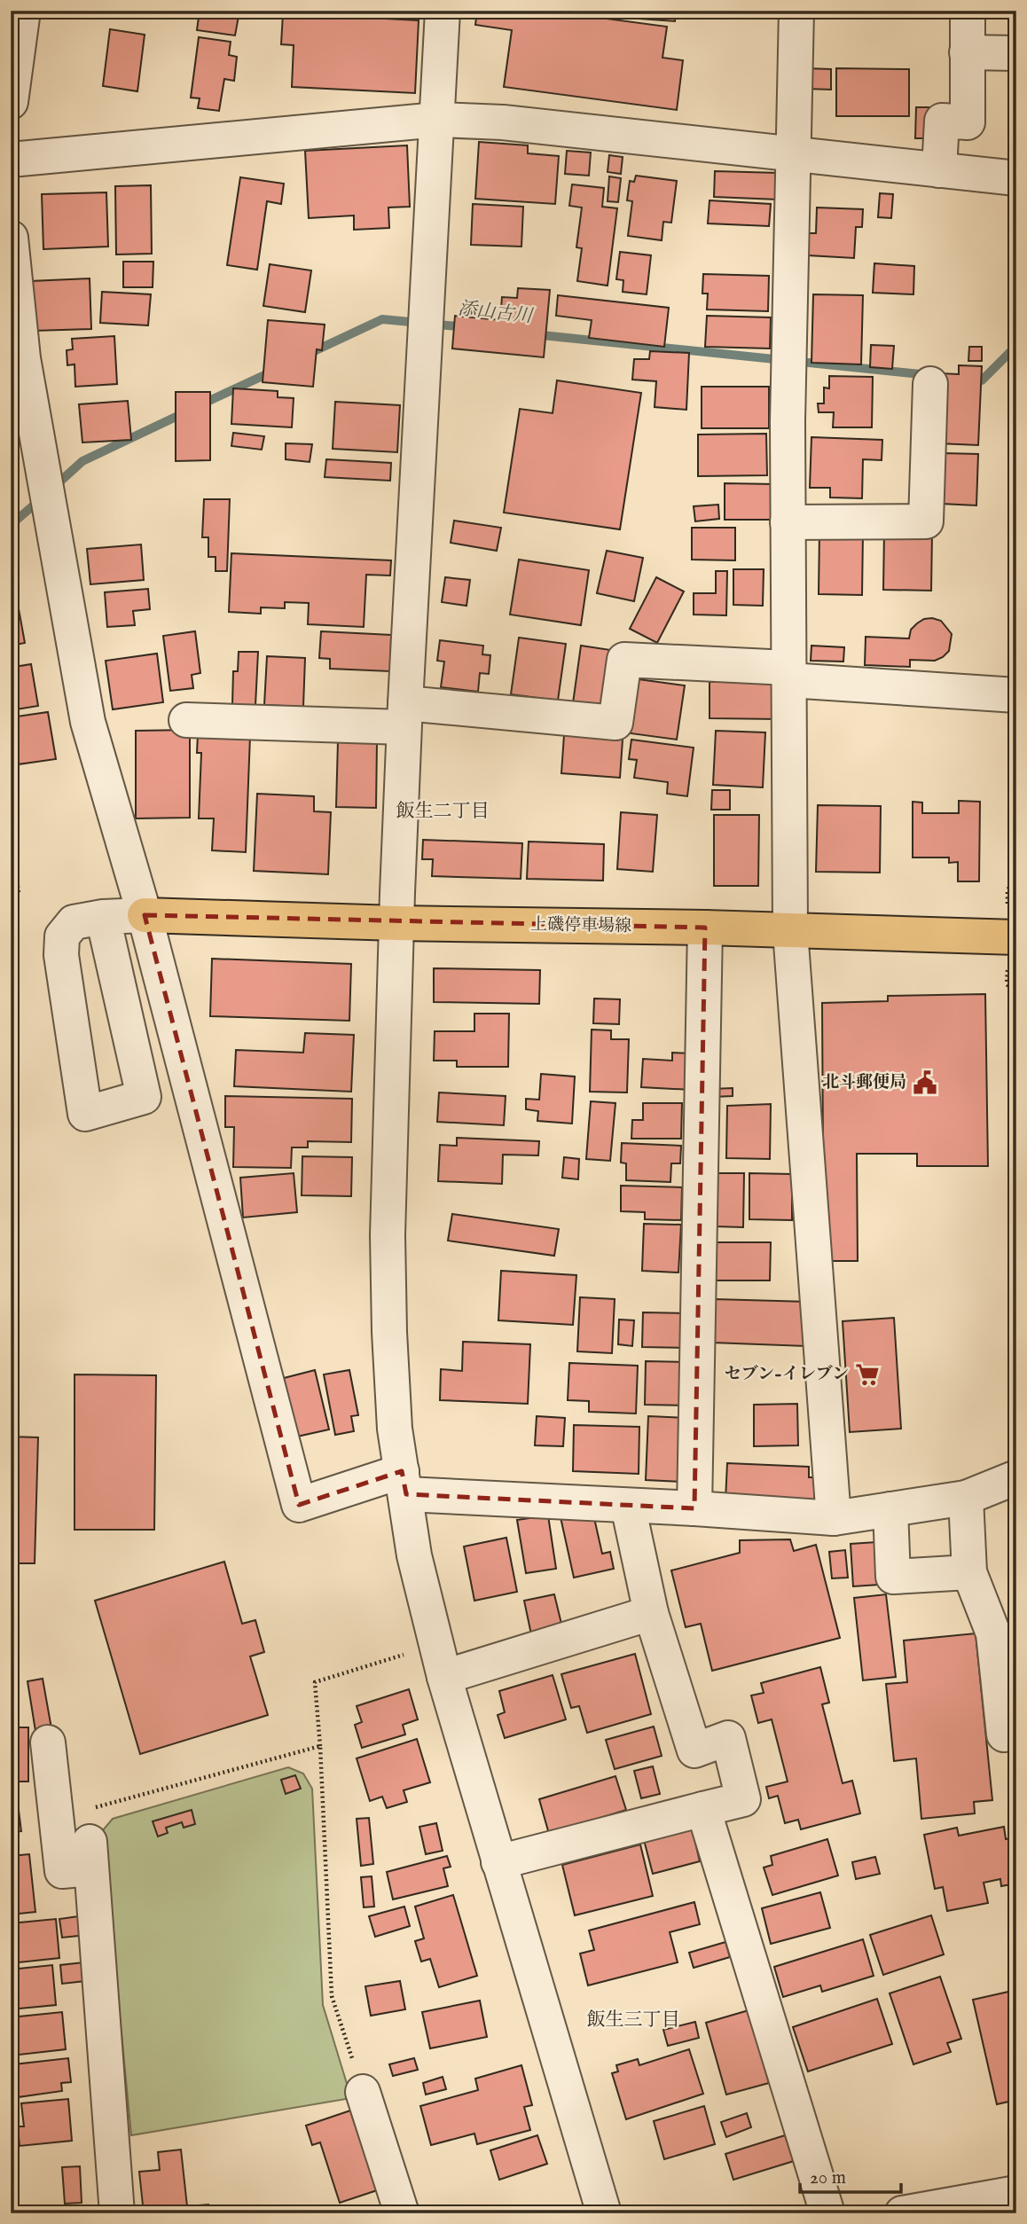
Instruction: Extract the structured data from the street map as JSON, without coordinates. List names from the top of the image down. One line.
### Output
{"streets":{"main road":["上磯停車場線"]},"districts":["飯生二丁目","飯生三丁目"],"water":["添山古川"],"places":{"public building":["北斗郵便局"],"supermarket":["セブン-イレブン"]},"scale_bar":"20 m"}
